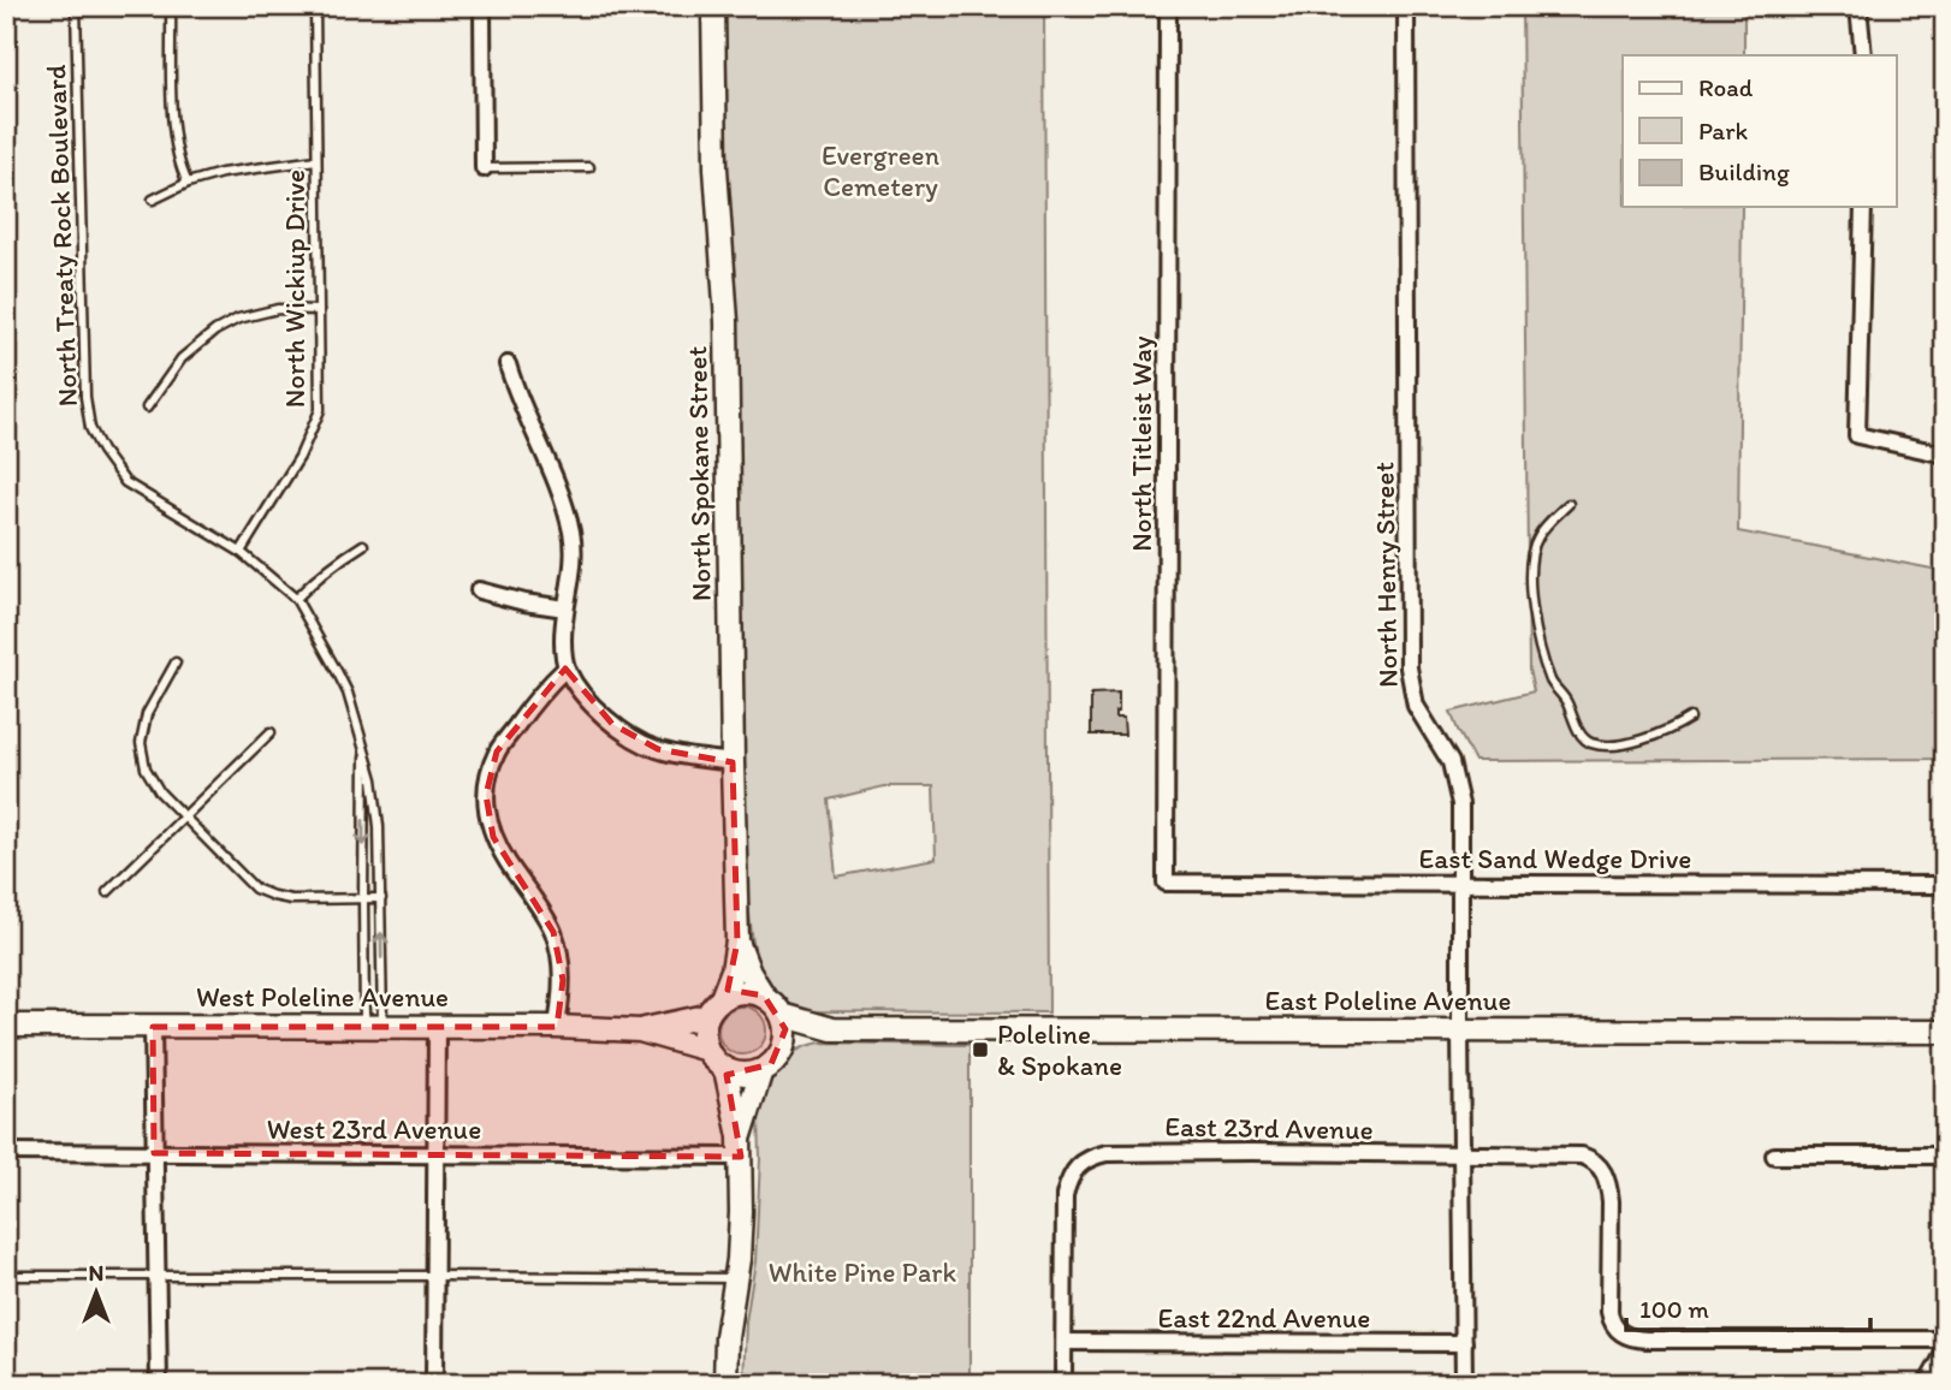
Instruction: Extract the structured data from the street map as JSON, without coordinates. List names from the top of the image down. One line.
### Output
{"streets":{"main road":["North Spokane Street","West Poleline Avenue","East Poleline Avenue"],"street":["North Titleist Way","North Henry Street","East Sand Wedge Drive","East 23rd Avenue","West 23rd Avenue","East 22nd Avenue"],"lane":["North Treaty Rock Boulevard","North Wickiup Drive"]},"crossings":[["North Treaty Rock Boulevard","North Wickiup Drive"],["North Treaty Rock Boulevard","West Poleline Avenue"],["North Titleist Way","East Sand Wedge Drive"],["North Spokane Street","West Poleline Avenue"],["North Spokane Street","East Poleline Avenue"],["North Henry Street","East Sand Wedge Drive"],["North Henry Street","East Poleline Avenue"],["North Henry Street","East 23rd Avenue"],["North Henry Street","East 22nd Avenue"],["West Poleline Avenue","East Poleline Avenue"],["East 23rd Avenue","East 22nd Avenue"]],"parks":["Evergreen Cemetery","White Pine Park"],"places":{"transit":["Poleline & Spokane"]},"legend":["Road","Park","Building"],"scale_bar":"100 m","north":"top"}
